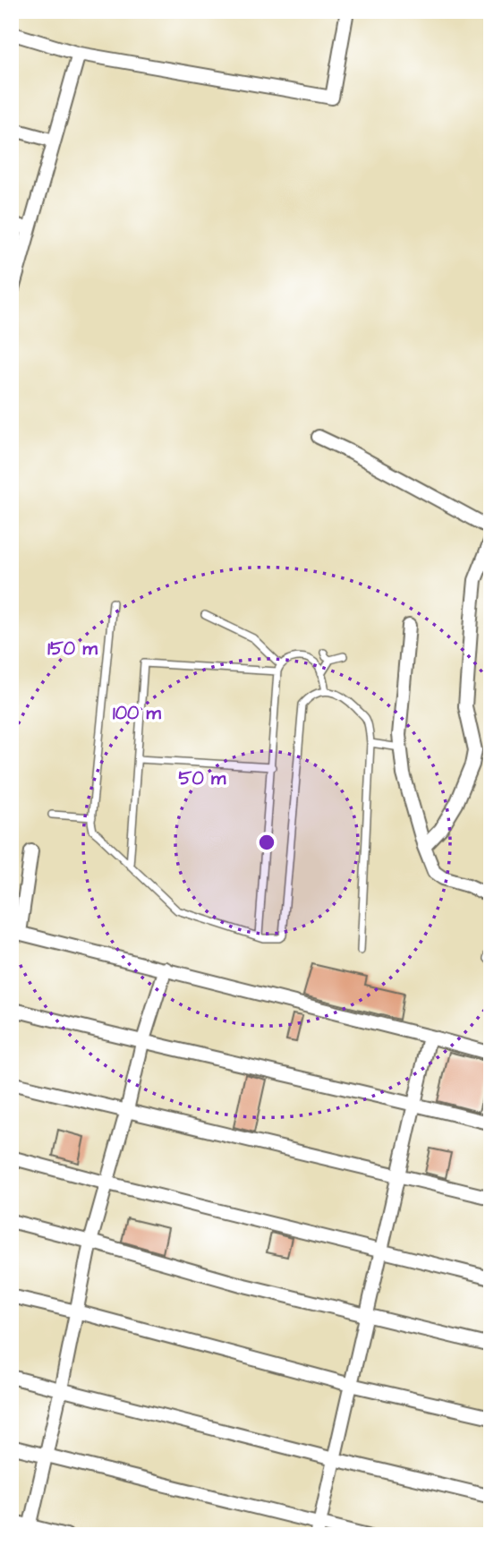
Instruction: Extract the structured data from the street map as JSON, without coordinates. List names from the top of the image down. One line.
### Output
{"rings":["150 m","100 m","50 m"]}
